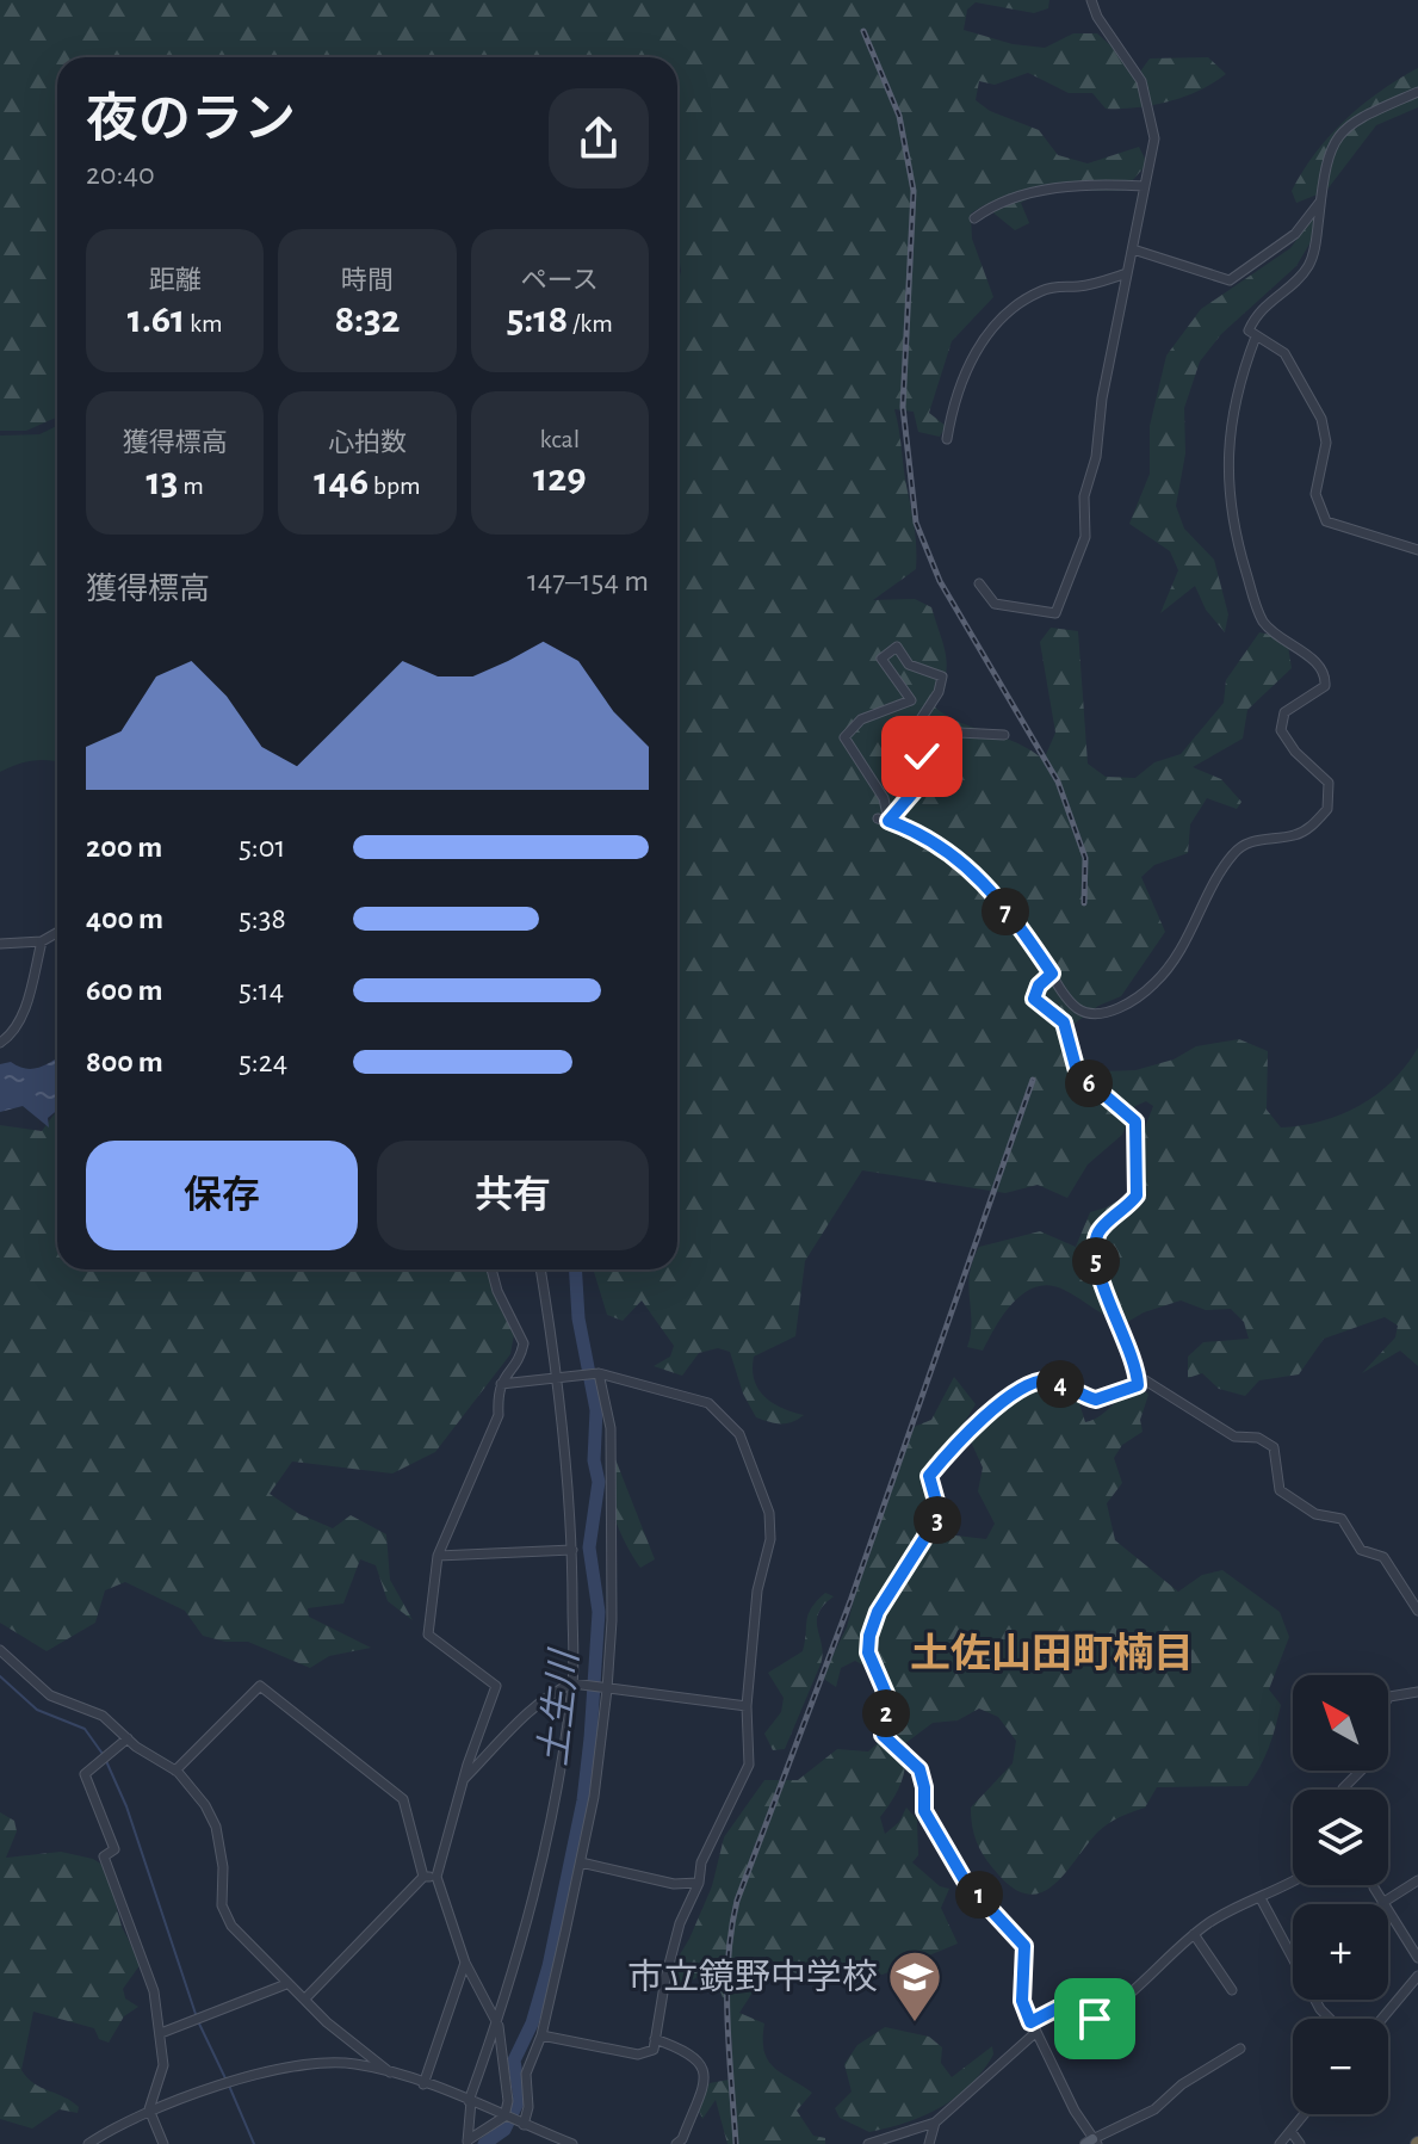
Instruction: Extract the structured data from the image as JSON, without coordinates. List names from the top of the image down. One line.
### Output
{"districts":["土佐山田町楠目"],"water":["土生川"],"places":{"school or university":["市立鏡野中学校"]},"north":"top left","page":{"heading":["夜のラン","20:40"],"stats":[["距離","1.61 km"],["時間","8:32"],["ペース","5:18 /km"],["獲得標高","13 m"],["心拍数","146 bpm"],["kcal","129"]],"chart":["獲得標高","147–154 m"],"list":[{"name":"200 m","note":"5:01"},{"name":"400 m","note":"5:38"},{"name":"600 m","note":"5:14"},{"name":"800 m","note":"5:24"}],"pins":["7","6","5","4","3","2","1"],"buttons":["保存","共有"],"map_buttons":["+","−"]}}
